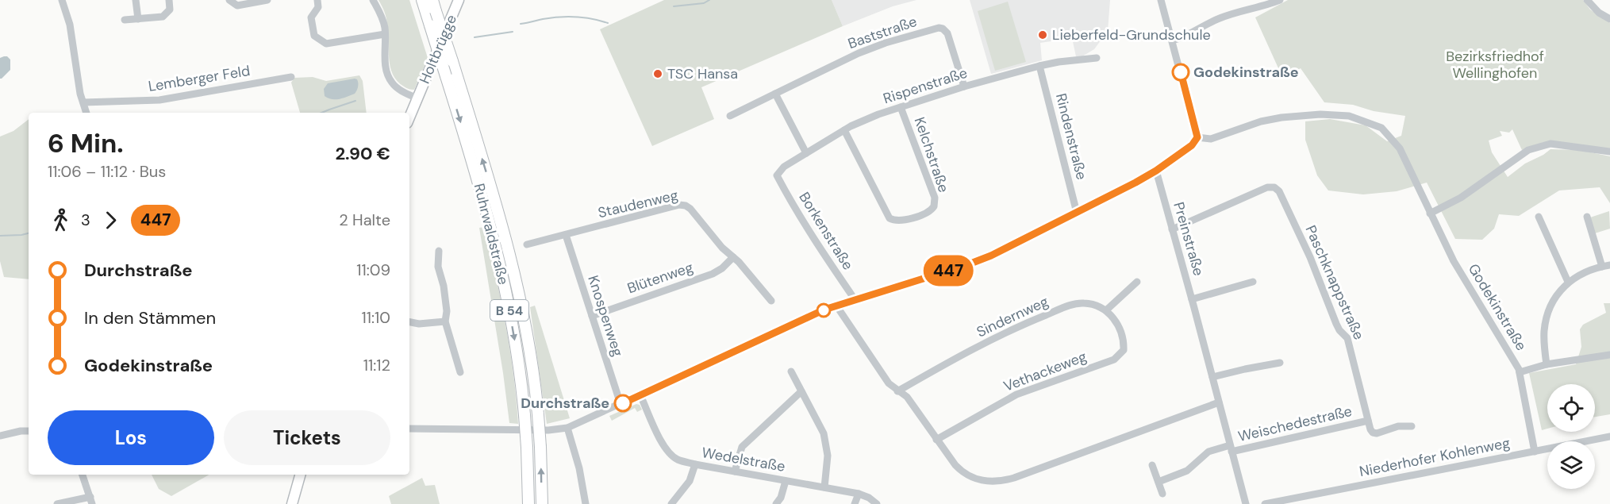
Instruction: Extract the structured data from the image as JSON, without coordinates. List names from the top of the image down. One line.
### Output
{"streets":{"highway":["Ruhrwaldstraße","B 54"],"main road":["Holtbrügge"],"street":["Baststraße","Lemberger Feld","Rispenstraße","Rindenstraße","Kelchstraße","Staudenweg","Borkenstraße","Preinstraße","Blütenweg","Paschknappstraße","Godekinstraße","Knospenweg","Sindernweg","Vethackeweg","Weischedestraße","Niederhofer Kohlenweg","Wedelstraße"]},"crossings":[["Baststraße","Rispenstraße"],["Rispenstraße","Rindenstraße"],["Rispenstraße","Kelchstraße"],["Rispenstraße","Borkenstraße"],["Staudenweg","Blütenweg"],["Staudenweg","Knospenweg"],["Preinstraße","Paschknappstraße"],["Preinstraße","Weischedestraße"],["Blütenweg","Knospenweg"],["Paschknappstraße","Weischedestraße"],["Godekinstraße","Niederhofer Kohlenweg"],["Sindernweg","Vethackeweg"]],"parks":["Bezirksfriedhof Wellinghofen"],"places":["Lieberfeld-Grundschule","Godekinstraße","TSC Hansa","Durchstraße"],"lines":["bus line 447"],"page":{"on_map":"447","heading":["6 Min.","11:06 – 11:12 · Bus","2.90 €"],"legs":["3","447","2 Halte"],"list":[{"name":"Durchstraße","value":"11:09"},{"name":"In den Stämmen","value":"11:10"},{"name":"Godekinstraße","value":"11:12"}],"buttons":["Los","Tickets"]}}
